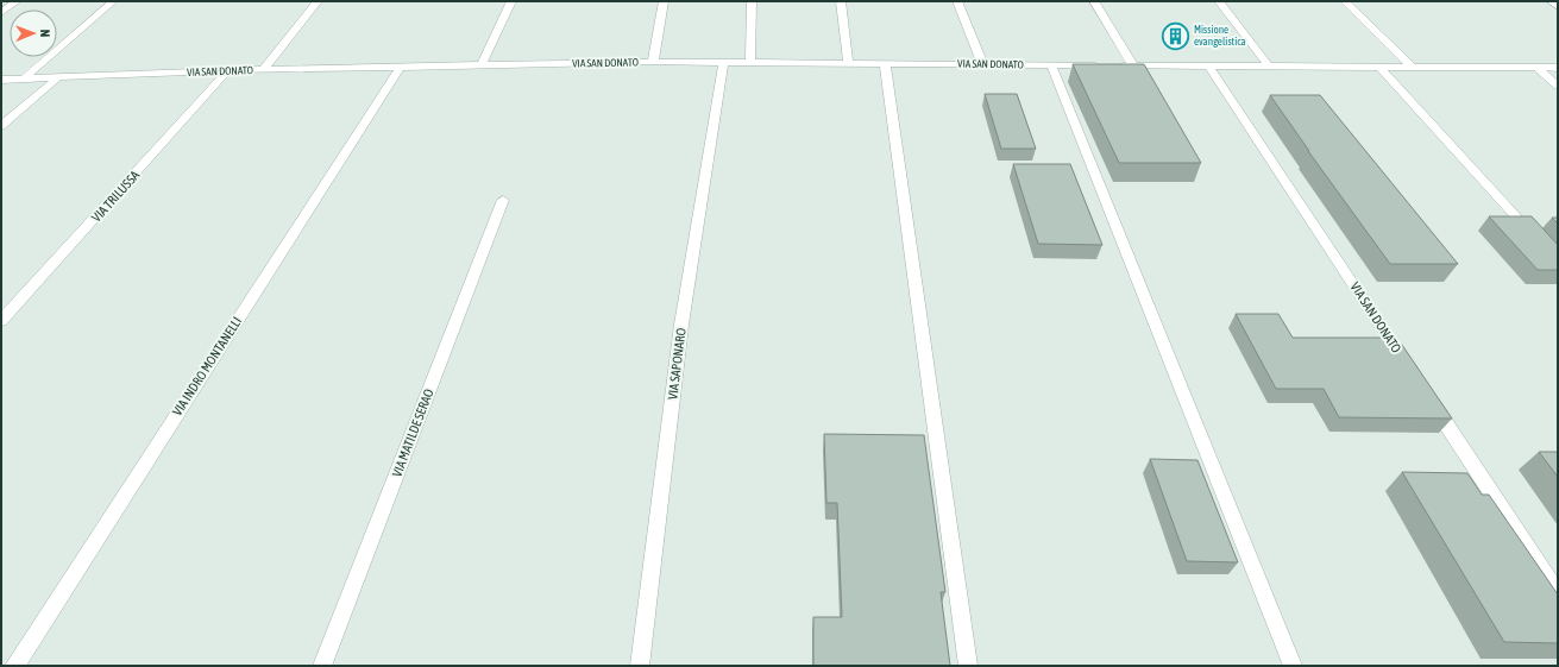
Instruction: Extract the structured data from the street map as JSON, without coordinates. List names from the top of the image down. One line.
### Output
{"streets":{"street":["VIA SAN DONATO","VIA TRILUSSA","VIA SAPONARO","VIA INDRO MONTANELLI","VIA MATILDE SERAO"]},"crossings":[["VIA SAN DONATO","VIA TRILUSSA"],["VIA SAN DONATO","VIA SAPONARO"],["VIA SAN DONATO","VIA INDRO MONTANELLI"]],"places":{"building":["Missione evangelistica"]},"north":"right"}
